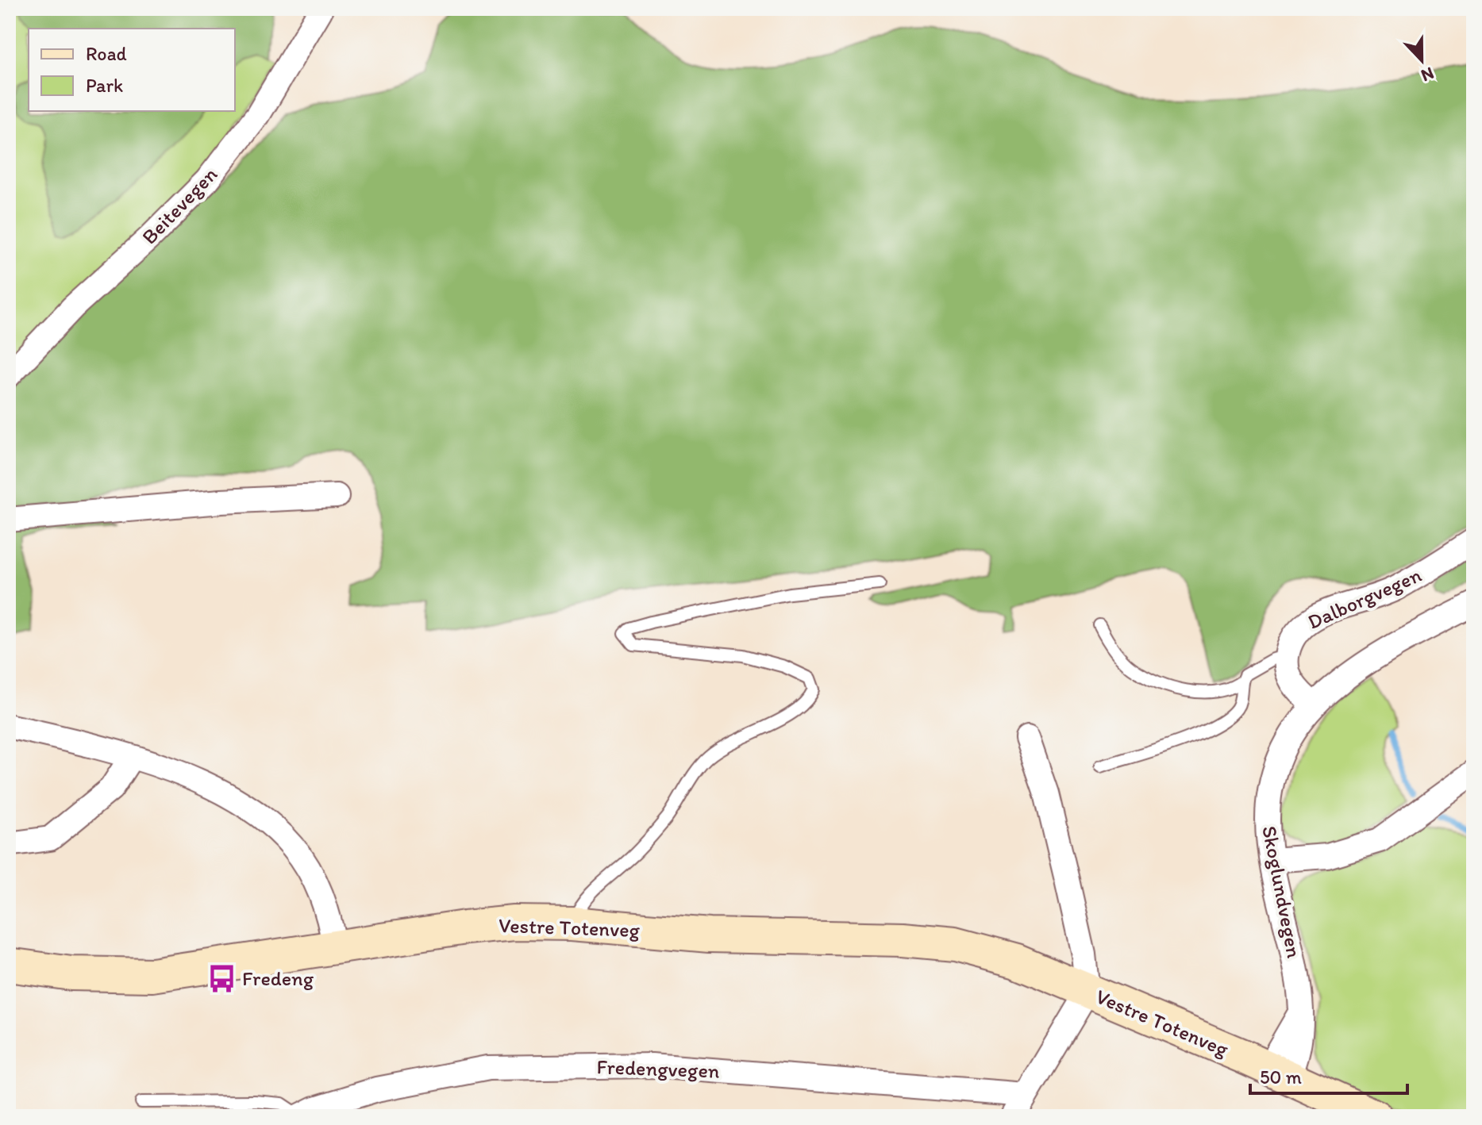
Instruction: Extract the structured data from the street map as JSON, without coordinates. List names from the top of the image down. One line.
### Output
{"streets":{"street":["Beitevegen","Dalborgvegen","Skoglundvegen","Vestre Totenveg","Fredengvegen"]},"crossings":[["Skoglundvegen","Vestre Totenveg"]],"places":{"bus stop":["Fredeng"]},"legend":["Road","Park"],"scale_bar":"50 m","north":"bottom"}
